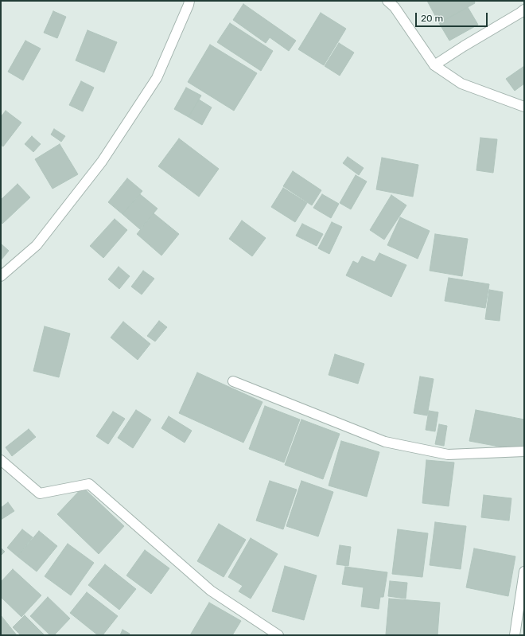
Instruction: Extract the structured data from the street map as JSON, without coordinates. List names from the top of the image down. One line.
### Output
{"scale_bar":"20 m"}
